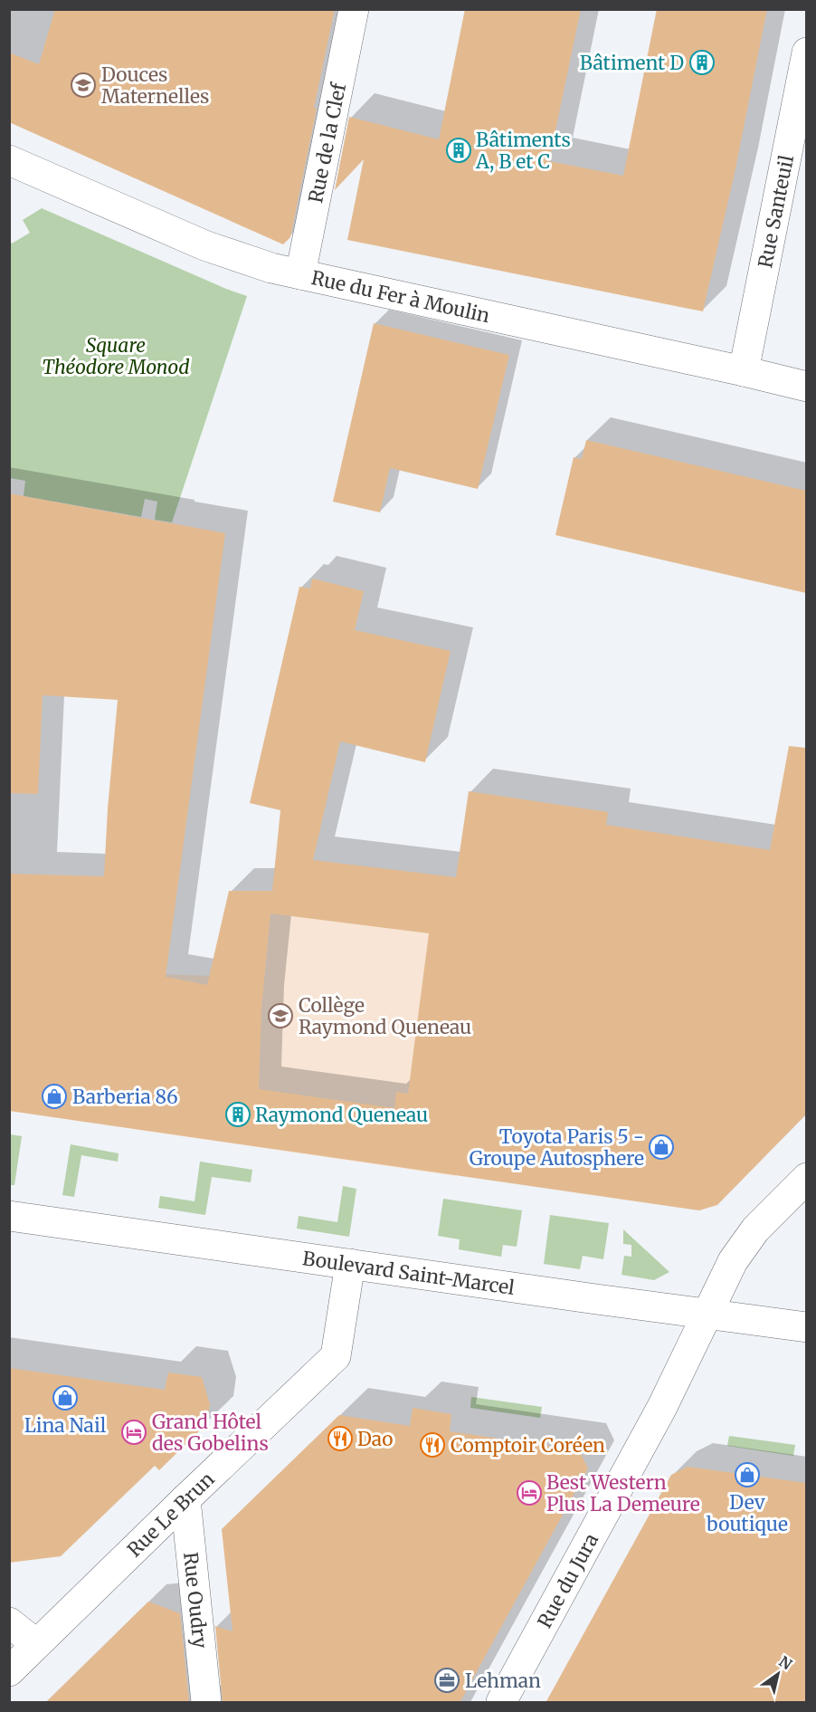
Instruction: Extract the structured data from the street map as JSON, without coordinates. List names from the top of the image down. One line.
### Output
{"streets":{"street":["Rue de la Clef","Rue Santeuil","Rue du Fer à Moulin","Boulevard Saint-Marcel","Rue Le Brun","Rue du Jura","Rue Oudry"]},"crossings":[["Rue de la Clef","Rue du Fer à Moulin"],["Rue Santeuil","Rue du Fer à Moulin"],["Boulevard Saint-Marcel","Rue Le Brun"],["Boulevard Saint-Marcel","Rue du Jura"],["Rue Le Brun","Rue Oudry"]],"parks":["Square Théodore Monod"],"places":{"building":["Bâtiment D","Bâtiments A, B et C","Raymond Queneau"],"school or university":["Douces Maternelles","Collège Raymond Queneau"],"shop":["Barberia 86","Toyota Paris 5 - Groupe Autosphere","Lina Nail","Dev boutique"],"hotel":["Grand Hôtel des Gobelins","Best Western Plus La Demeure"],"restaurant":["Dao","Comptoir Coréen"],"office":["Lehman"]},"north":"top right"}
